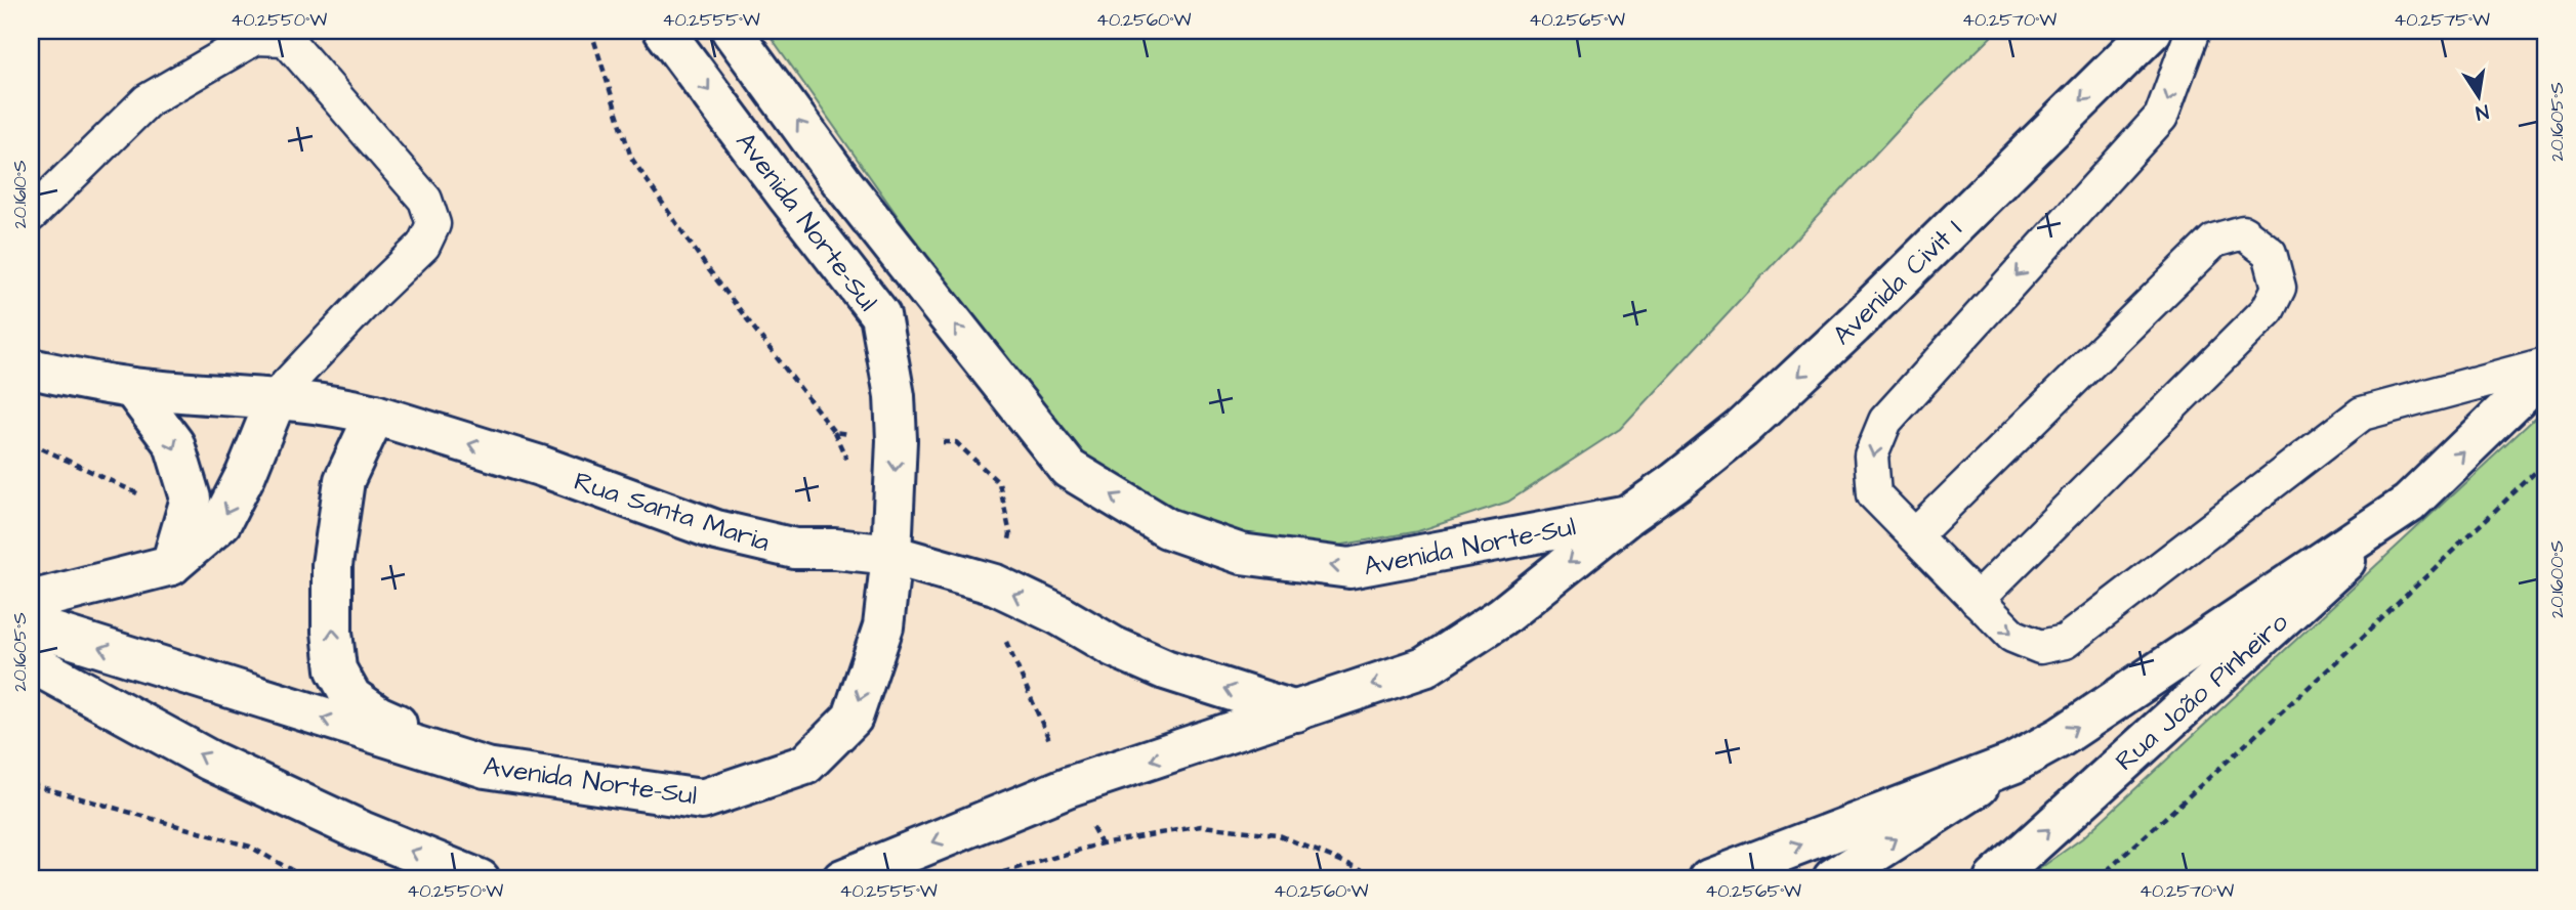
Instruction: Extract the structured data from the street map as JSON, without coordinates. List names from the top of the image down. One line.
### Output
{"streets":{"main road":["Avenida Norte-Sul","Avenida Civit I","Rua Santa Maria","Rua João Pinheiro"]},"crossings":[["Avenida Norte-Sul","Avenida Civit I"],["Avenida Norte-Sul","Rua Santa Maria"],["Avenida Civit I","Rua Santa Maria"]],"one_way":["Avenida Civit I","Rua Santa Maria"],"north":"bottom","coordinates":["40.2550°W","40.2555°W","40.2560°W","40.2565°W","40.2570°W","40.2575°W","20.1605°S","20.1610°S","20.1600°S"]}
